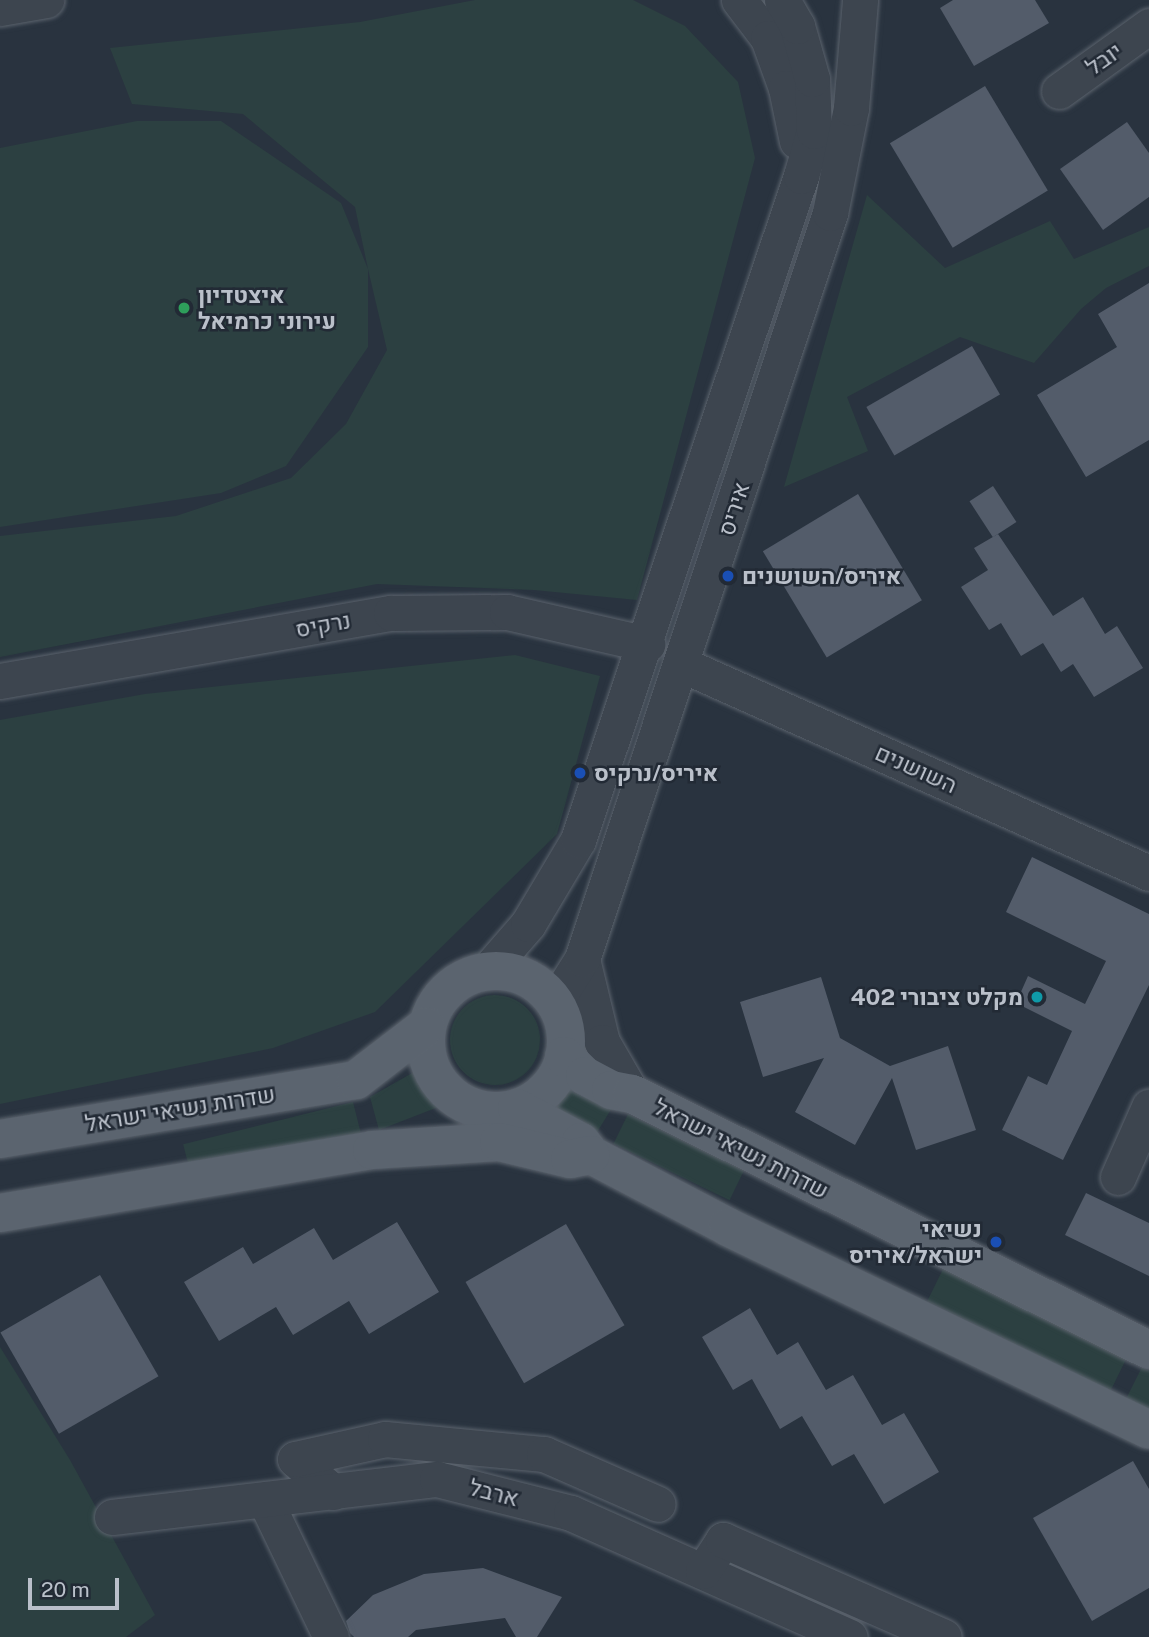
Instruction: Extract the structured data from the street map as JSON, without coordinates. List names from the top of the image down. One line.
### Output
{"streets":{"main road":["שדרות נשיאי ישראל"],"street":["יובל","איריס","נרקיס","השושנים","ארבל"]},"crossings":[["איריס","נרקיס"],["איריס","השושנים"],["איריס","שדרות נשיאי ישראל"]],"places":["איצטדיון עירוני כרמיאל","איריס/השושנים","איריס/נרקיס","מקלט ציבורי 402","נשיאי ישראל/איריס"],"scale_bar":"20 m"}
